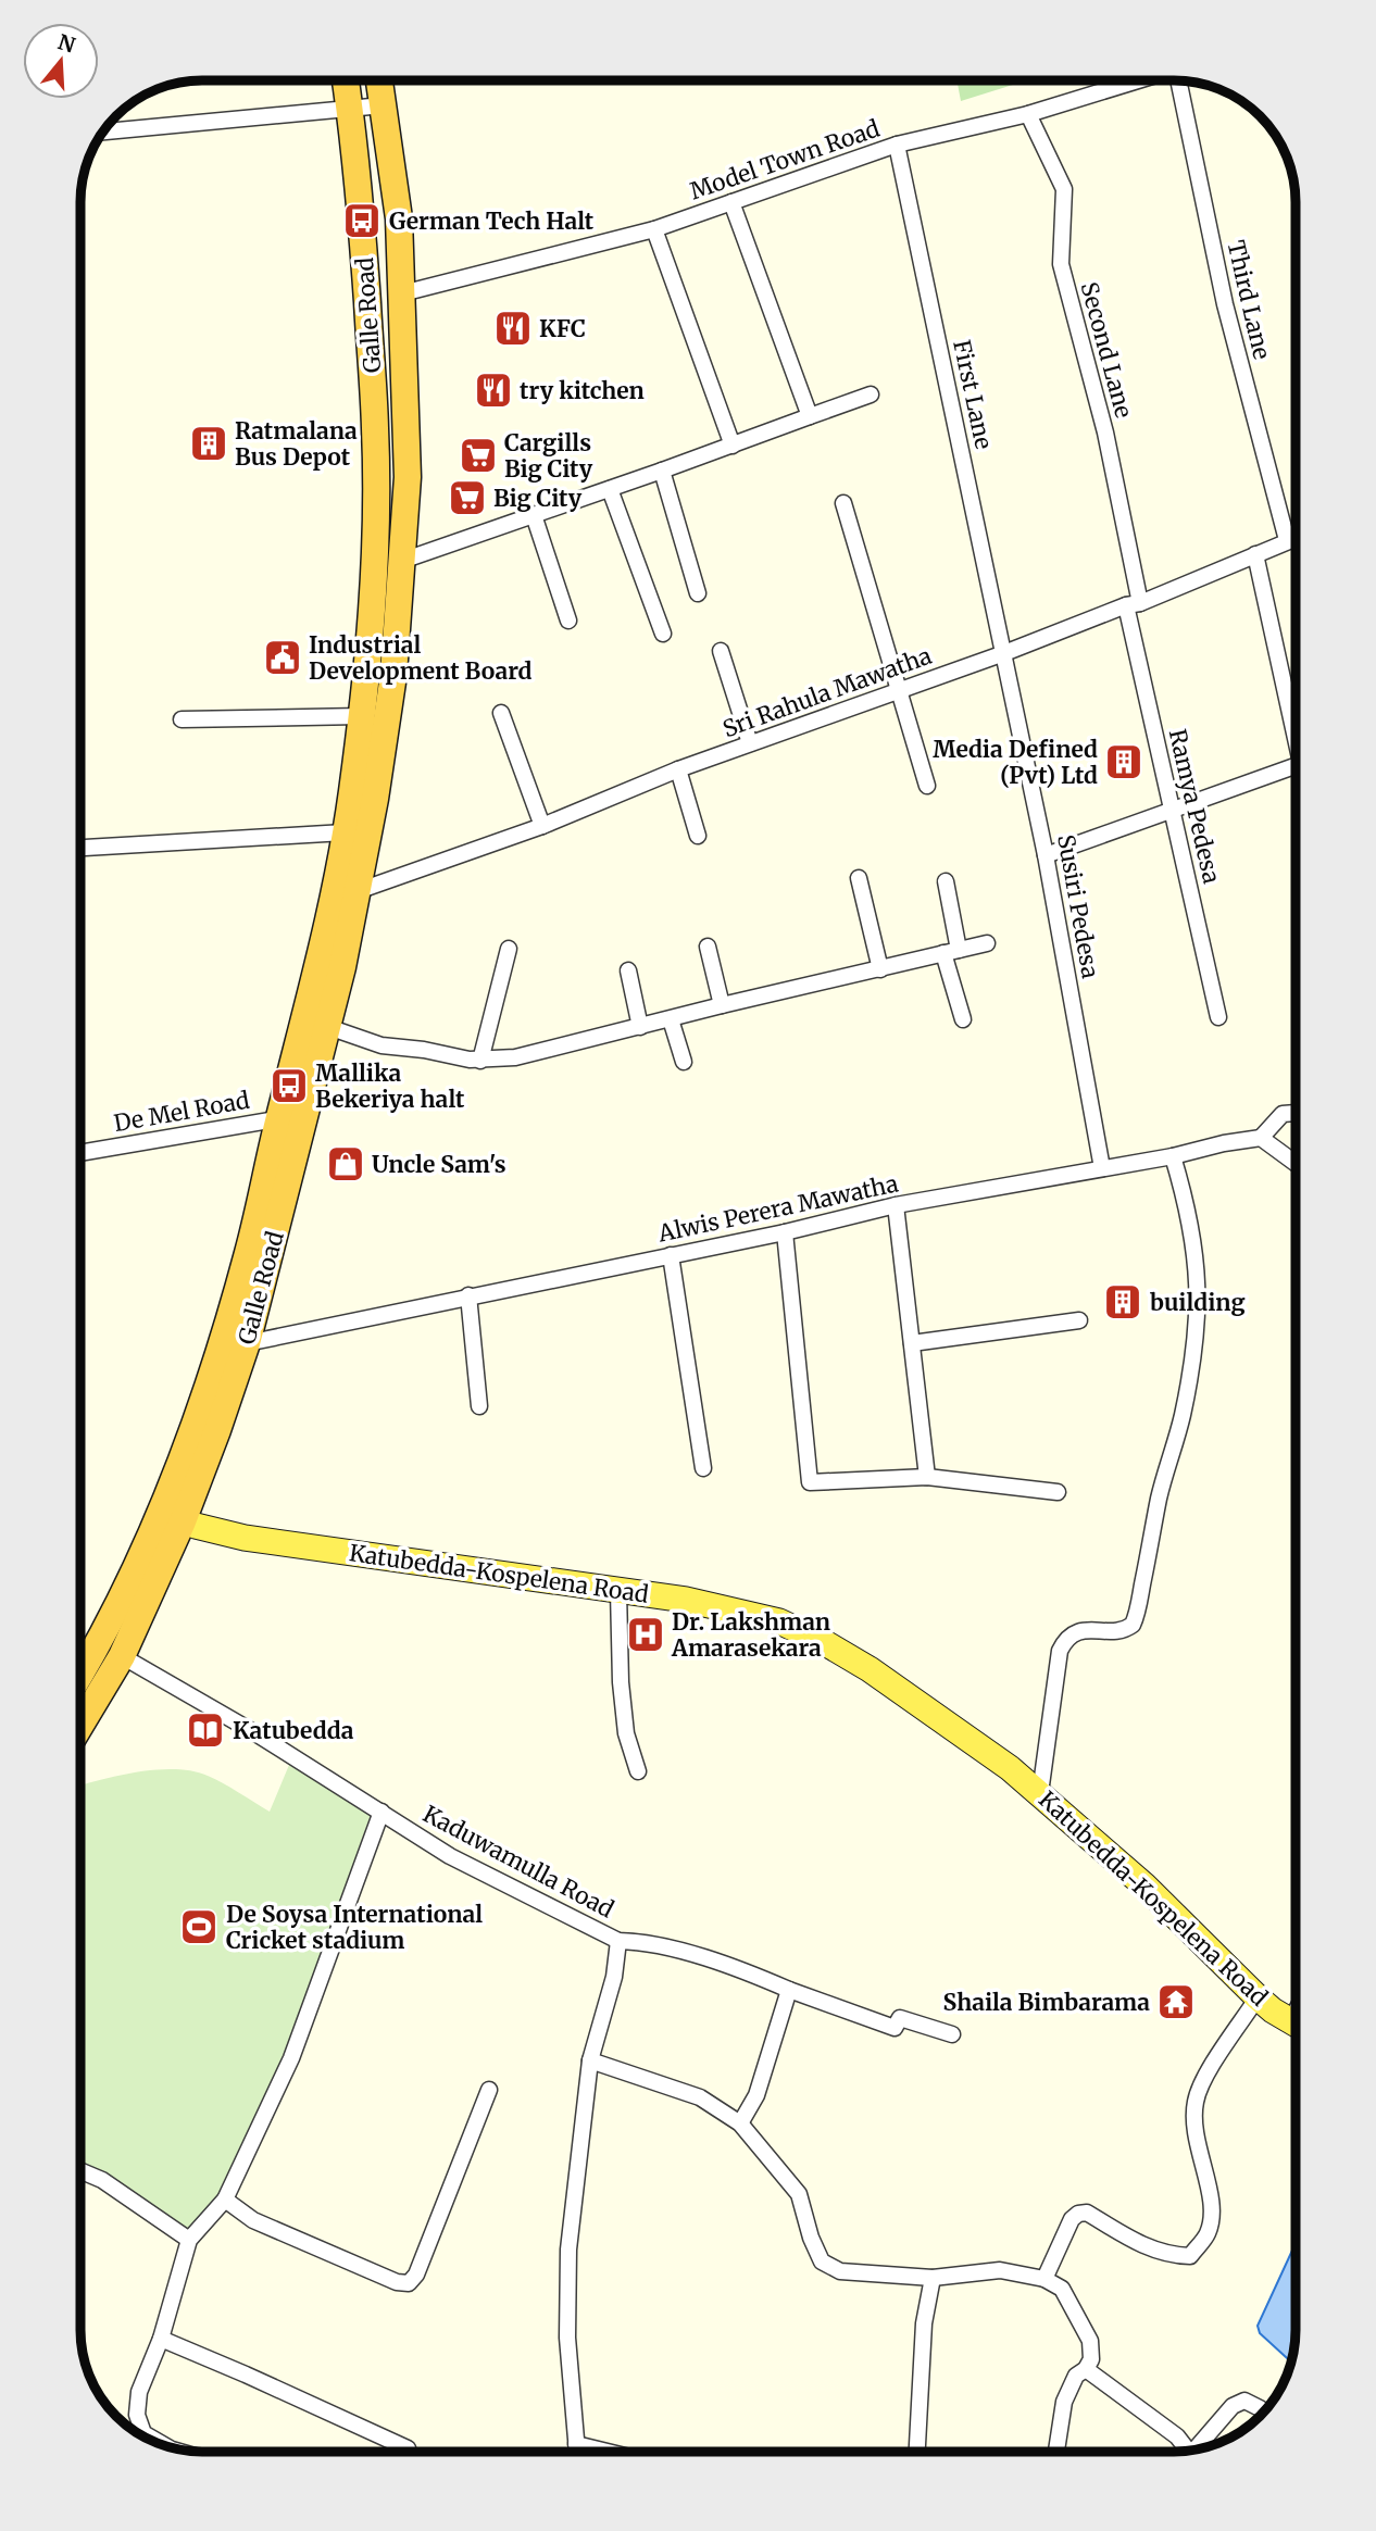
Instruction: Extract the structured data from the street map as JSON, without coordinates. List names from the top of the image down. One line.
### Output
{"streets":{"highway":["Galle Road"],"main road":["Katubedda-Kospelena Road"],"street":["Model Town Road","Third Lane","Second Lane","First Lane","Sri Rahula Mawatha","Ramya Pedesa","Susiri Pedesa","De Mel Road","Alwis Perera Mawatha","Kaduwamulla Road"]},"crossings":[["Model Town Road","Galle Road"],["Model Town Road","Second Lane"],["Model Town Road","First Lane"],["Third Lane","Sri Rahula Mawatha"],["Galle Road","Sri Rahula Mawatha"],["Galle Road","De Mel Road"],["Galle Road","Alwis Perera Mawatha"],["Galle Road","Katubedda-Kospelena Road"],["Galle Road","Kaduwamulla Road"],["Second Lane","Sri Rahula Mawatha"],["Second Lane","Ramya Pedesa"],["First Lane","Sri Rahula Mawatha"],["First Lane","Susiri Pedesa"],["Sri Rahula Mawatha","Ramya Pedesa"],["Sri Rahula Mawatha","Susiri Pedesa"],["Susiri Pedesa","Alwis Perera Mawatha"]],"places":{"bus stop":["German Tech Halt","Mallika Bekeriya halt"],"restaurant":["KFC","try kitchen"],"building":["Ratmalana Bus Depot","Media Defined (Pvt) Ltd","building"],"supermarket":["Cargills Big City","Big City"],"public building":["Industrial Development Board"],"shop":["Uncle Sam's"],"hospital":["Dr. Lakshman Amarasekara"],"library":["Katubedda"],"sports":["De Soysa International Cricket stadium"],"temple":["Shaila Bimbarama"]},"north":"top"}
